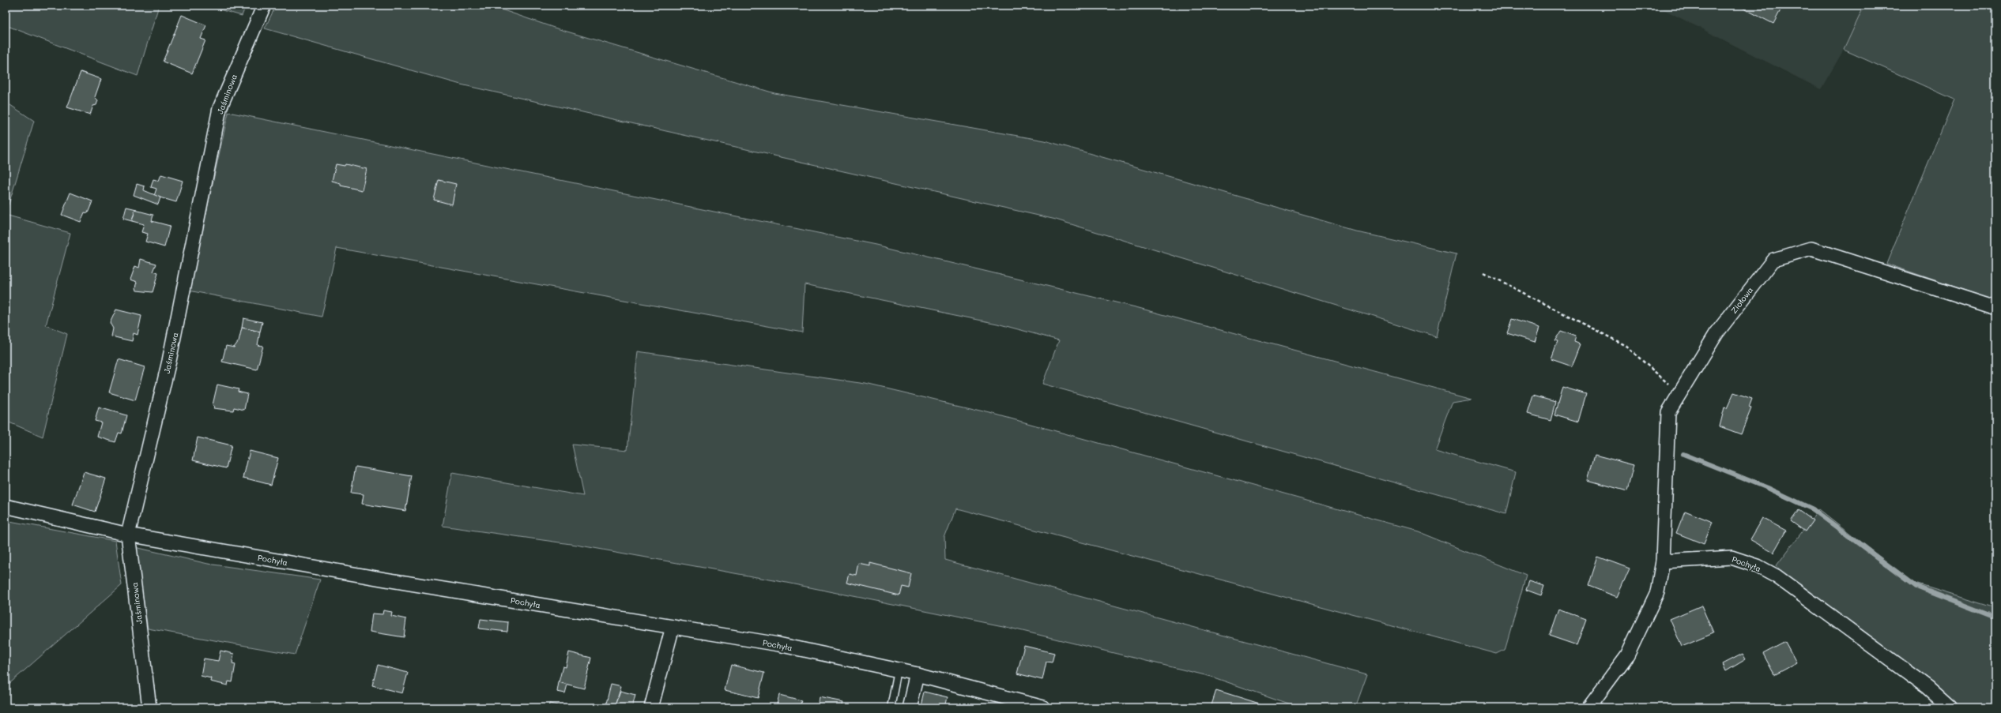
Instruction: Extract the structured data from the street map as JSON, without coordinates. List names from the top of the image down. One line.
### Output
{"streets":{"street":["Jaśminowa","Ziołowa","Pochyła"]},"crossings":[["Jaśminowa","Pochyła"],["Ziołowa","Pochyła"]]}
